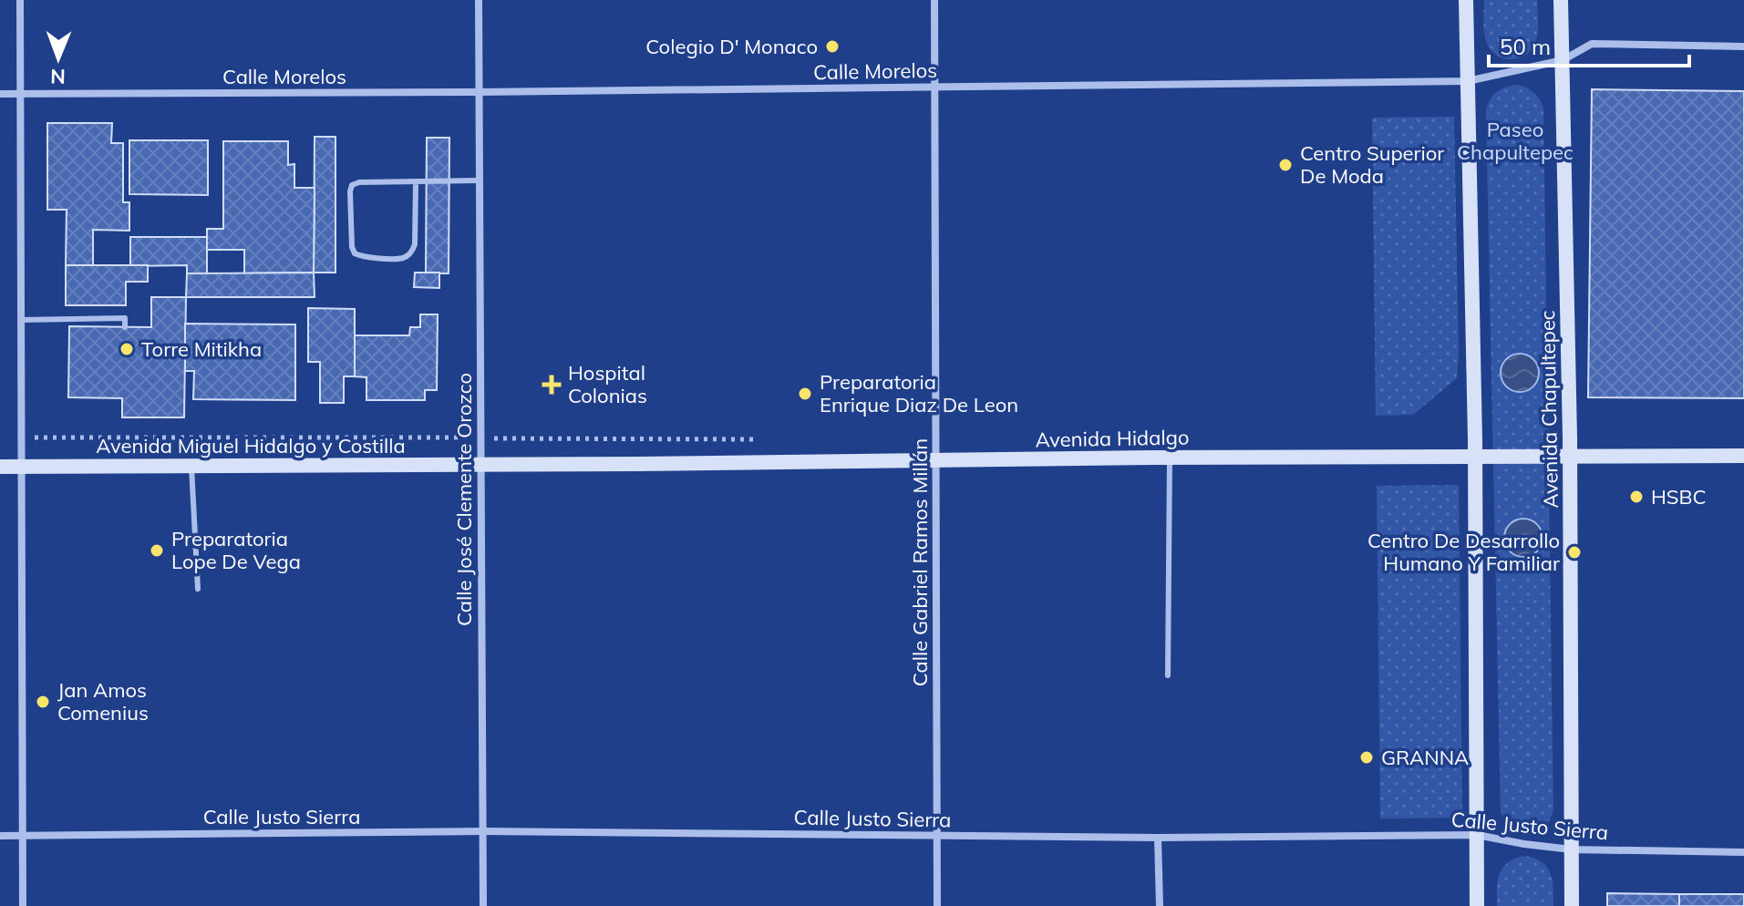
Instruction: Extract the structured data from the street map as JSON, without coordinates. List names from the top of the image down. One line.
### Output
{"streets":{"street":["Calle Morelos","Avenida Chapultepec","Avenida Hidalgo","Avenida Miguel Hidalgo y Costilla","Calle José Clemente Orozco","Calle Gabriel Ramos Millán","Calle Justo Sierra"]},"crossings":[["Calle Morelos","Avenida Chapultepec"],["Calle Morelos","Calle José Clemente Orozco"],["Calle Morelos","Calle Gabriel Ramos Millán"],["Avenida Chapultepec","Avenida Hidalgo"],["Avenida Chapultepec","Calle Justo Sierra"],["Avenida Hidalgo","Avenida Miguel Hidalgo y Costilla"],["Avenida Hidalgo","Calle José Clemente Orozco"],["Avenida Hidalgo","Calle Gabriel Ramos Millán"],["Avenida Miguel Hidalgo y Costilla","Calle José Clemente Orozco"],["Calle José Clemente Orozco","Calle Justo Sierra"],["Calle Gabriel Ramos Millán","Calle Justo Sierra"]],"parks":["Paseo Chapultepec"],"places":{"other":["Colegio D' Monaco","Centro Superior De Moda","Torre Mitikha","Preparatoria Enrique Diaz De Leon","HSBC","Preparatoria Lope De Vega","Centro De Desarrollo Humano Y Familiar","Jan Amos Comenius","GRANNA"],"health":["Hospital Colonias"]},"scale_bar":"50 m","north":"bottom"}
